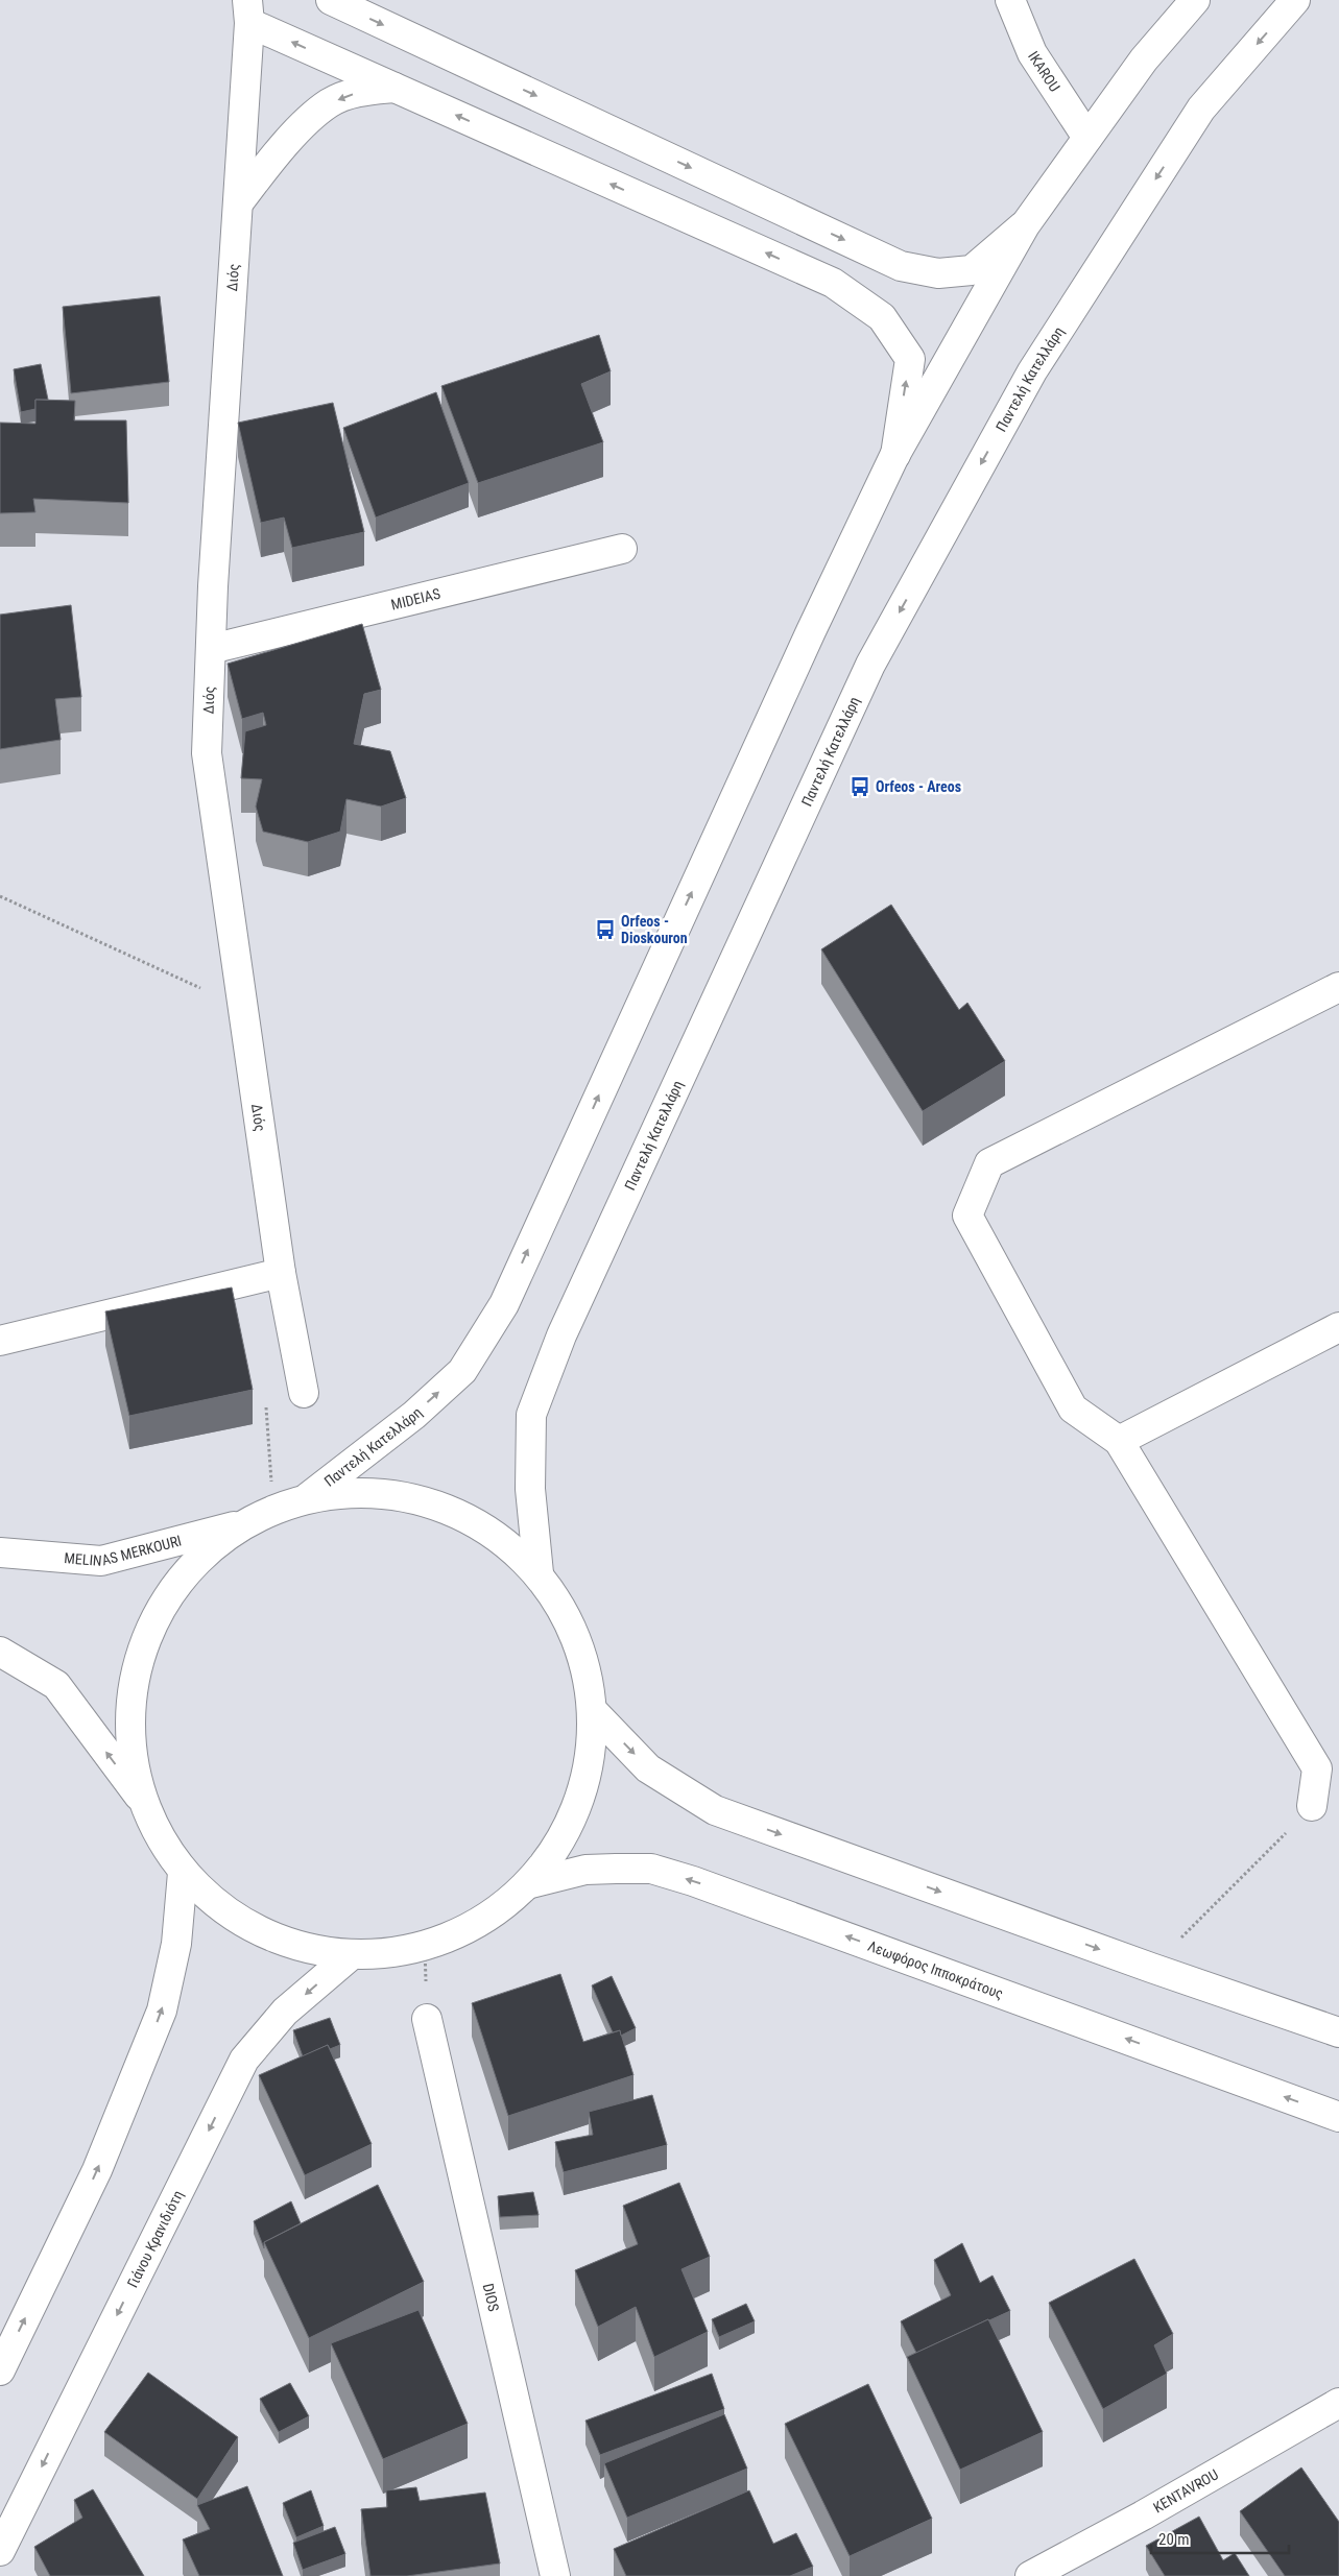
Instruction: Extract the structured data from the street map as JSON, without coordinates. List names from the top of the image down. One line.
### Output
{"streets":{"main road":["IKAROU","Διός","Παντελή Κατελλάρη","MIDEIAS","MELINAS MERKOURI","Λεωφόρος Ιπποκράτους","Γιάνου Κρανιδιότη","DIOS","KENTAVROU"]},"crossings":[["IKAROU","Παντελή Κατελλάρη"],["Διός","MIDEIAS"]],"places":{"bus stop":["Orfeos - Areos","Orfeos - Dioskouron"]},"scale_bar":"20 m"}
